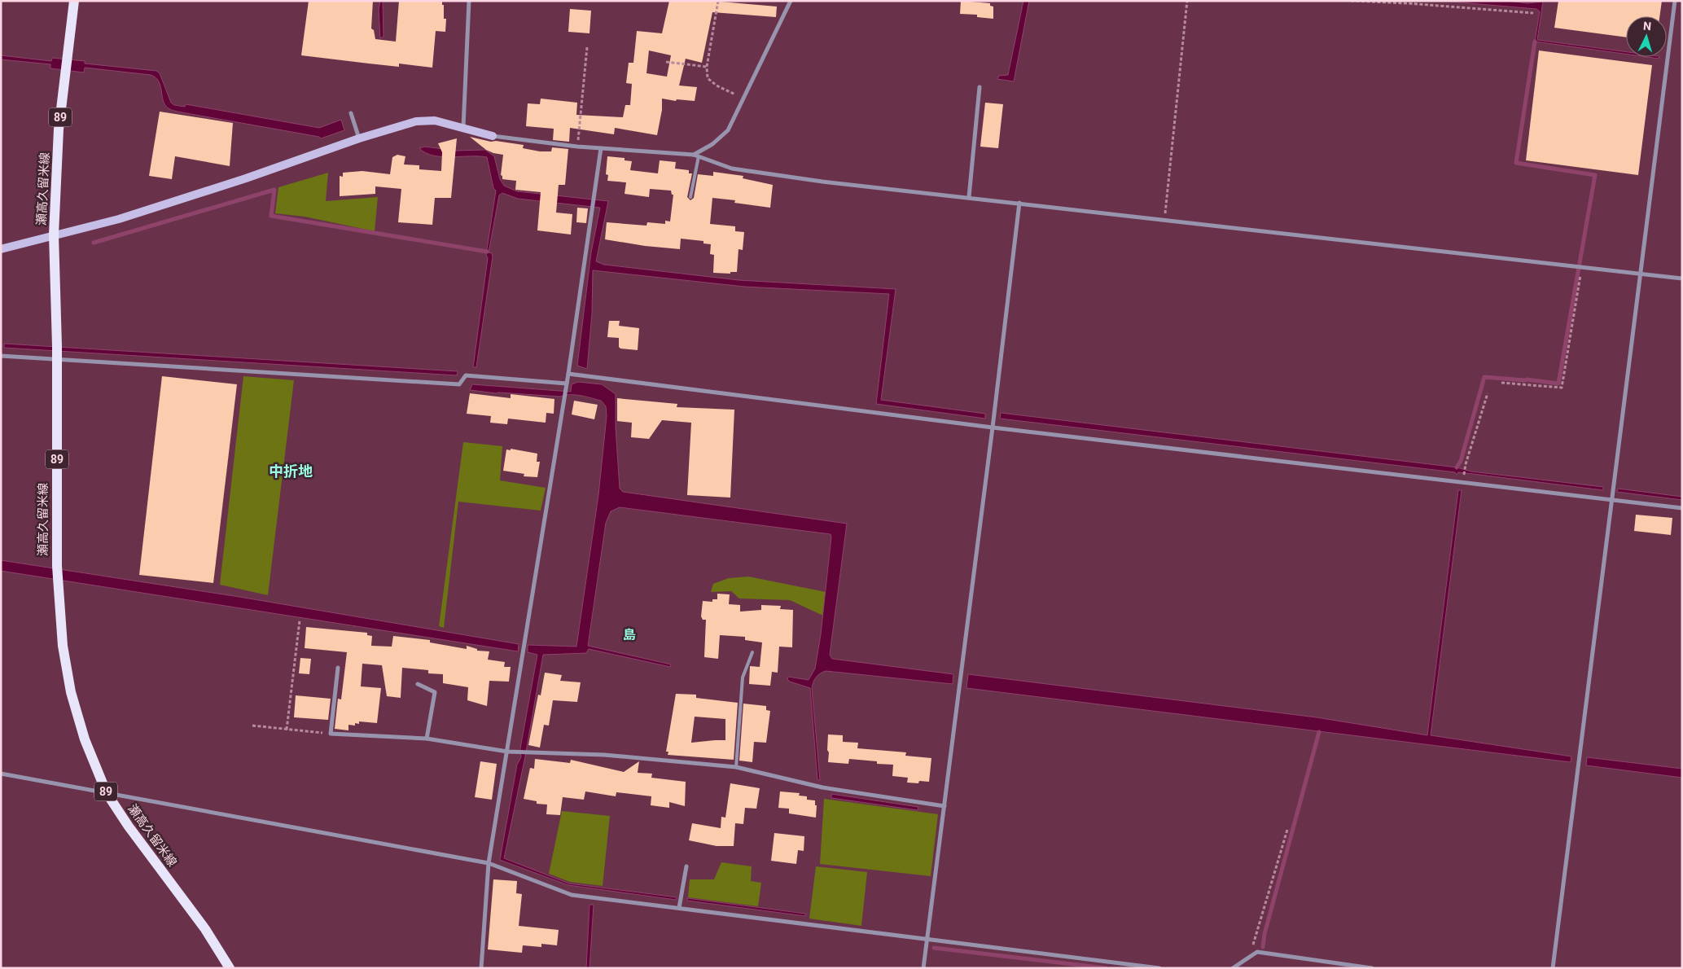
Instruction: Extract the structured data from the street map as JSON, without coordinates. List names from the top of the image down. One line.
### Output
{"streets":{"main road":["89","瀬高久留米線"]},"districts":["中折地","島"],"north":"top"}
